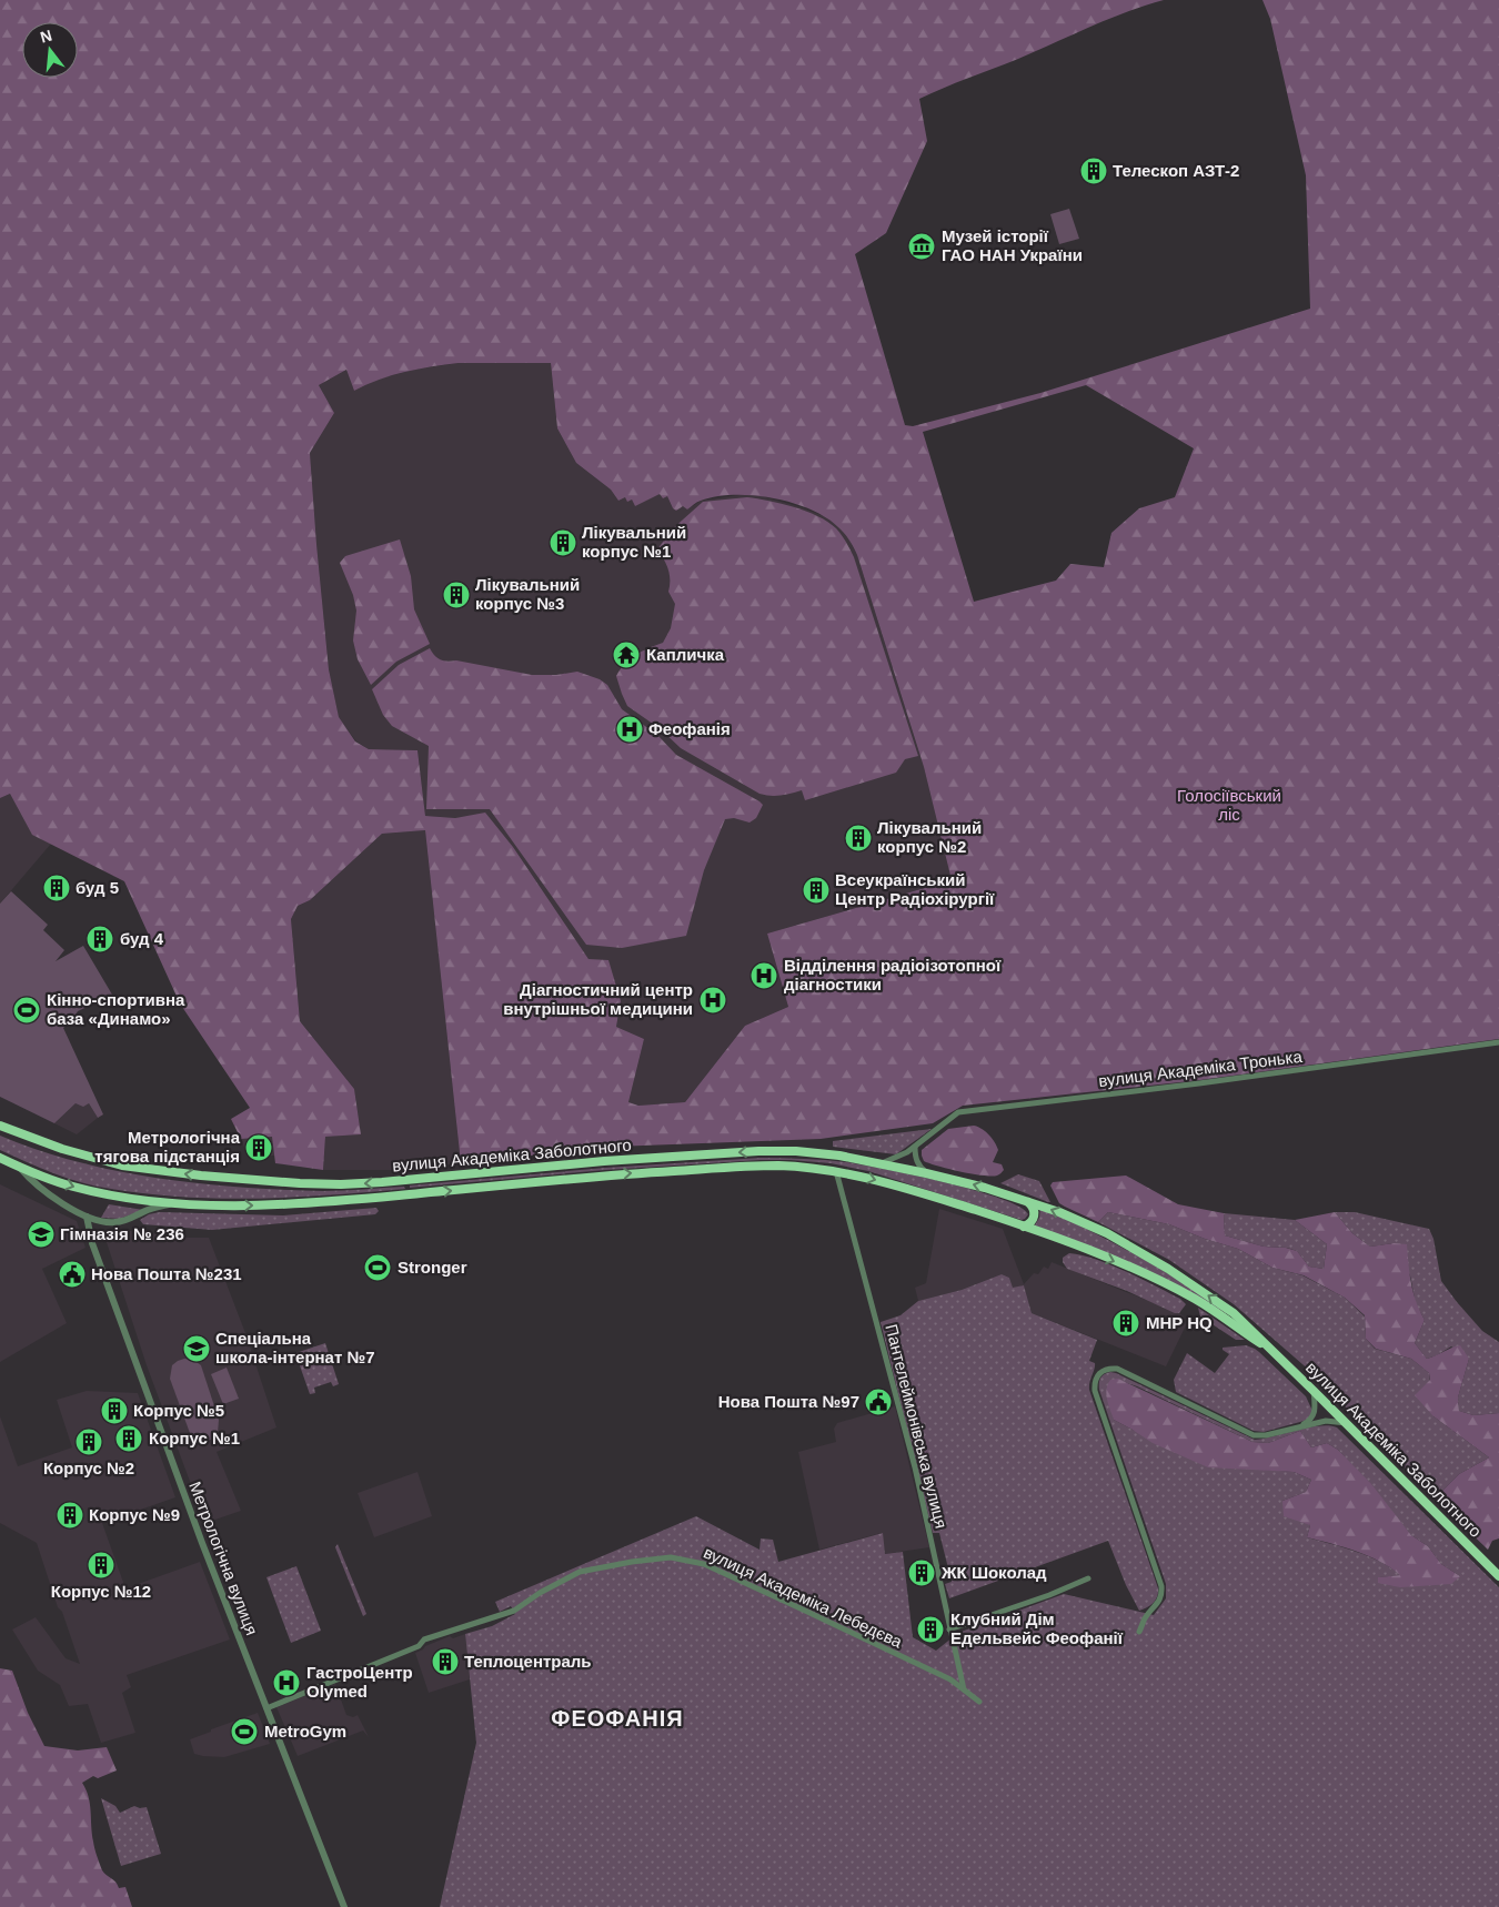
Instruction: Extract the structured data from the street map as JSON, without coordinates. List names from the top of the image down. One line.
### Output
{"streets":{"highway":["вулиця Академіка Заболотного"],"street":["вулиця Академіка Тронька","Пантелеймонівська вулиця","Метрологічна вулиця","вулиця Академіка Лебедєва"]},"crossings":[["вулиця Академіка Тронька","вулиця Академіка Заболотного"],["вулиця Академіка Заболотного","Пантелеймонівська вулиця"],["Пантелеймонівська вулиця","вулиця Академіка Лебедєва"],["Метрологічна вулиця","вулиця Академіка Лебедєва"]],"districts":["ФЕОФАНІЯ"],"parks":["Голосіївський ліс"],"places":{"building":["Телескоп АЗТ-2","Лікувальний корпус №1","Лікувальний корпус №3","Лікувальний корпус №2","буд 5","Всеукраїнський Центр Радіохірургії","буд 4","Метрологічна тягова підстанція","MHP HQ","Корпус №5","Корпус №1","Корпус №2","Корпус №9","Корпус №12","ЖК Шоколад","Клубний Дім Едельвейс Феофанії","Теплоцентраль"],"museum":["Музей історії ГАО НАН України"],"temple":["Капличка"],"hospital":["Феофанія","Відділення радіоізотопної діагностики","Діагностичний центр внутрішньої медицини","ГастроЦентр Olymed"],"sports":["Кінно-спортивна база «Динамо»","Stronger","MetroGym"],"school or university":["Гімназія № 236","Спеціальна школа-інтернат №7"],"public building":["Нова Пошта №231","Нова Пошта №97"]},"north":"top"}
